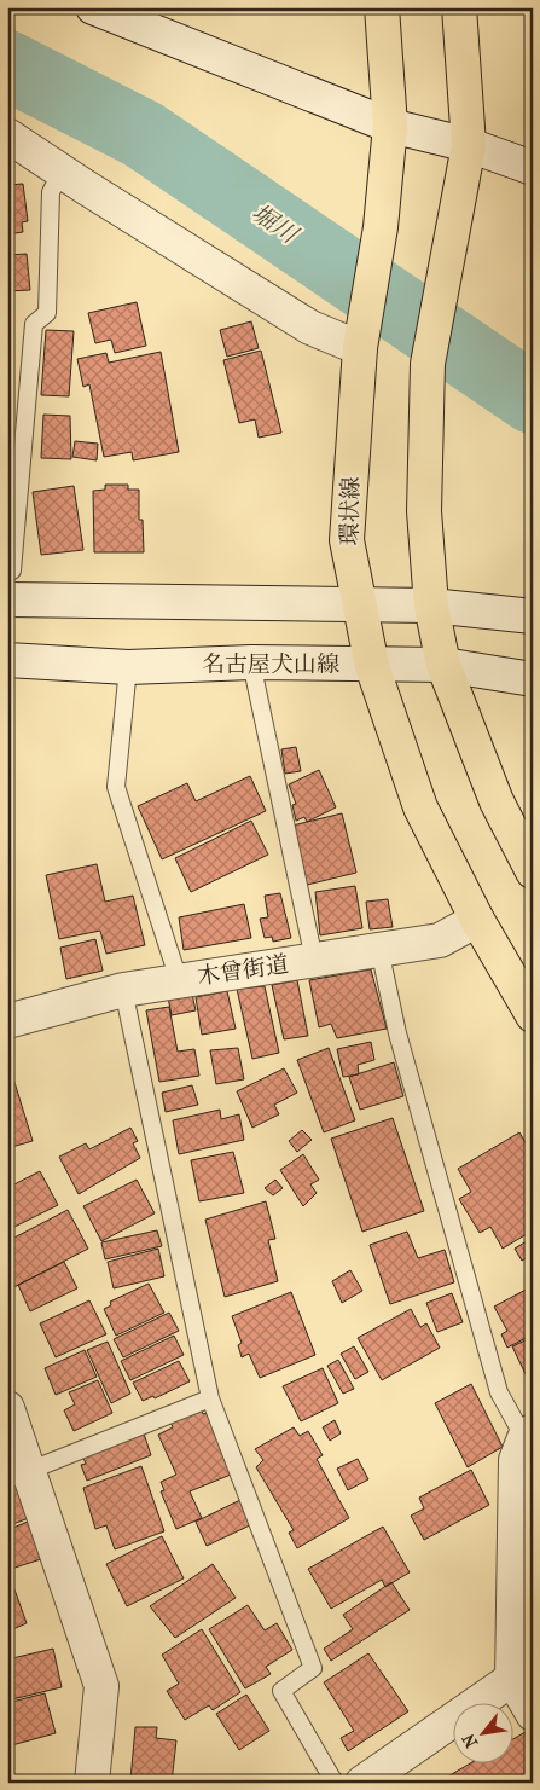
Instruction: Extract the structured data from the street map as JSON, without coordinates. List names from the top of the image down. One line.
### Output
{"streets":{"main road":["環状線"],"street":["名古屋犬山線","木曾街道"]},"crossings":[["環状線","名古屋犬山線"],["環状線","木曾街道"]],"water":["堀川"],"north":"bottom left"}
